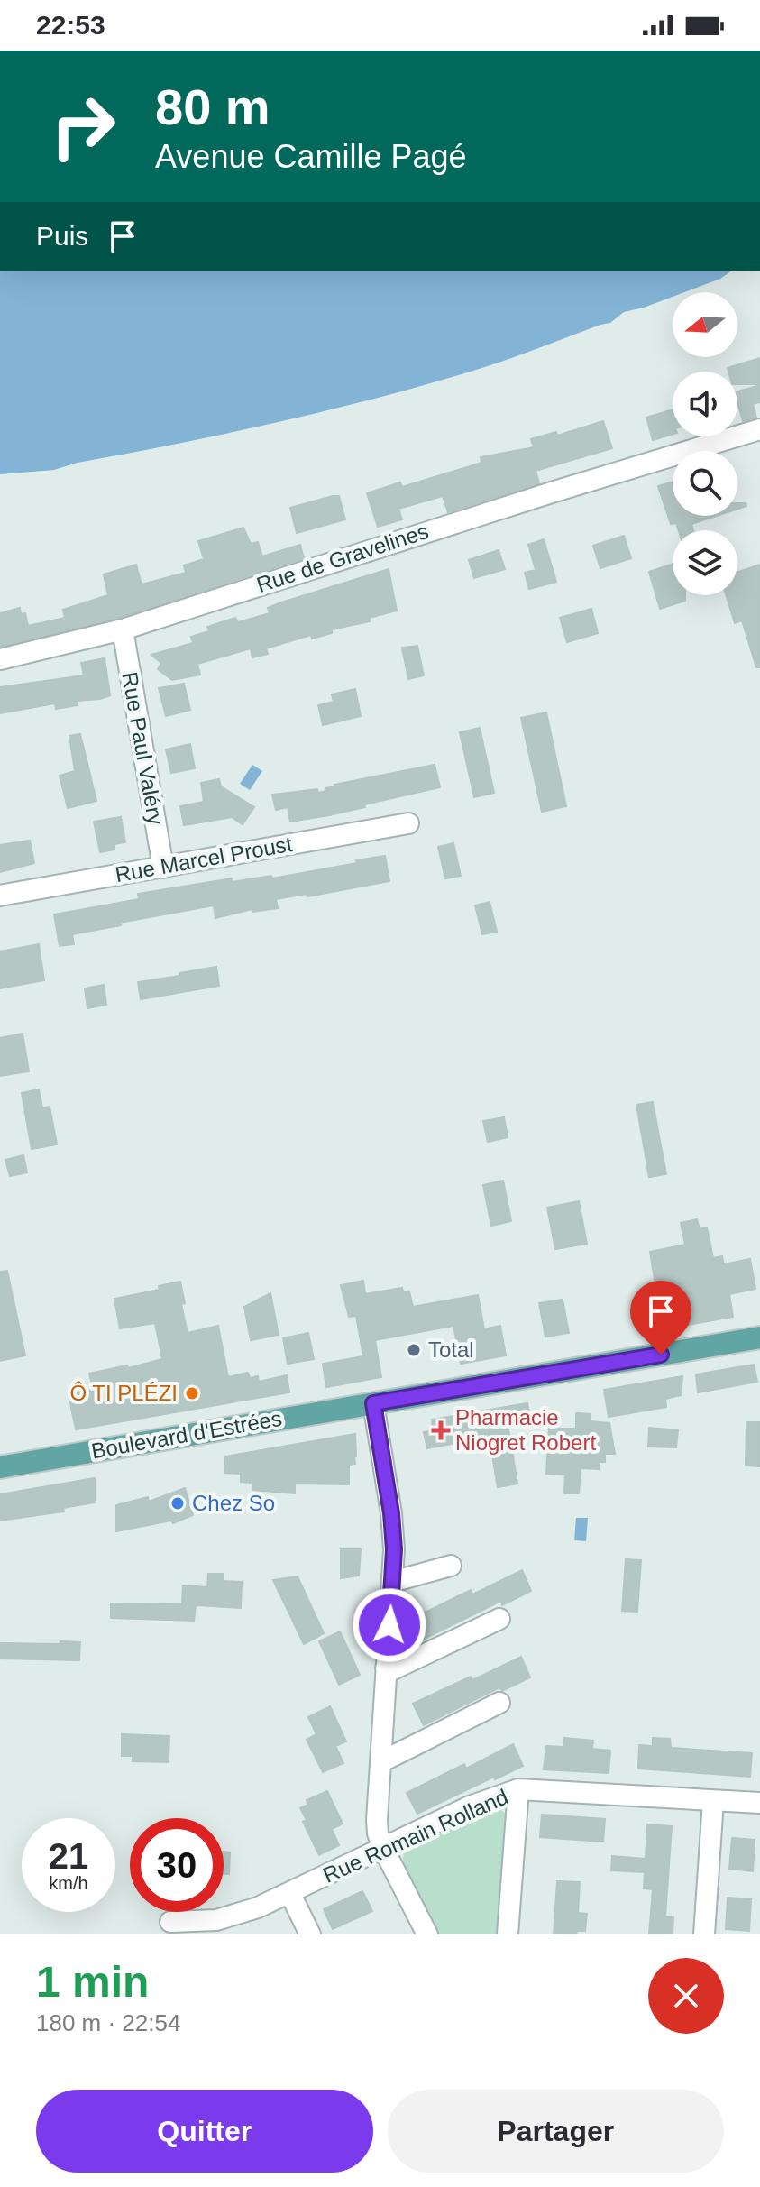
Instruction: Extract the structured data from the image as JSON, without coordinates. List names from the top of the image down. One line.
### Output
{"streets":{"main road":["Boulevard d'Estrées"],"street":["Rue de Gravelines","Rue Paul Valéry","Rue Marcel Proust","Rue Romain Rolland"]},"crossings":[["Rue de Gravelines","Rue Paul Valéry"],["Rue Paul Valéry","Rue Marcel Proust"]],"places":{"other":["Total","Ô TI PLÉZI","Chez So"],"health":["Pharmacie Niogret Robert"]},"north":"left","page":{"status":"22:53","turn":["80 m","Avenue Camille Pagé"],"then":"Puis","speed":"21 km/h","limit":"30","heading":["1 min","180 m · 22:54"],"buttons":["Quitter","Partager"]}}
